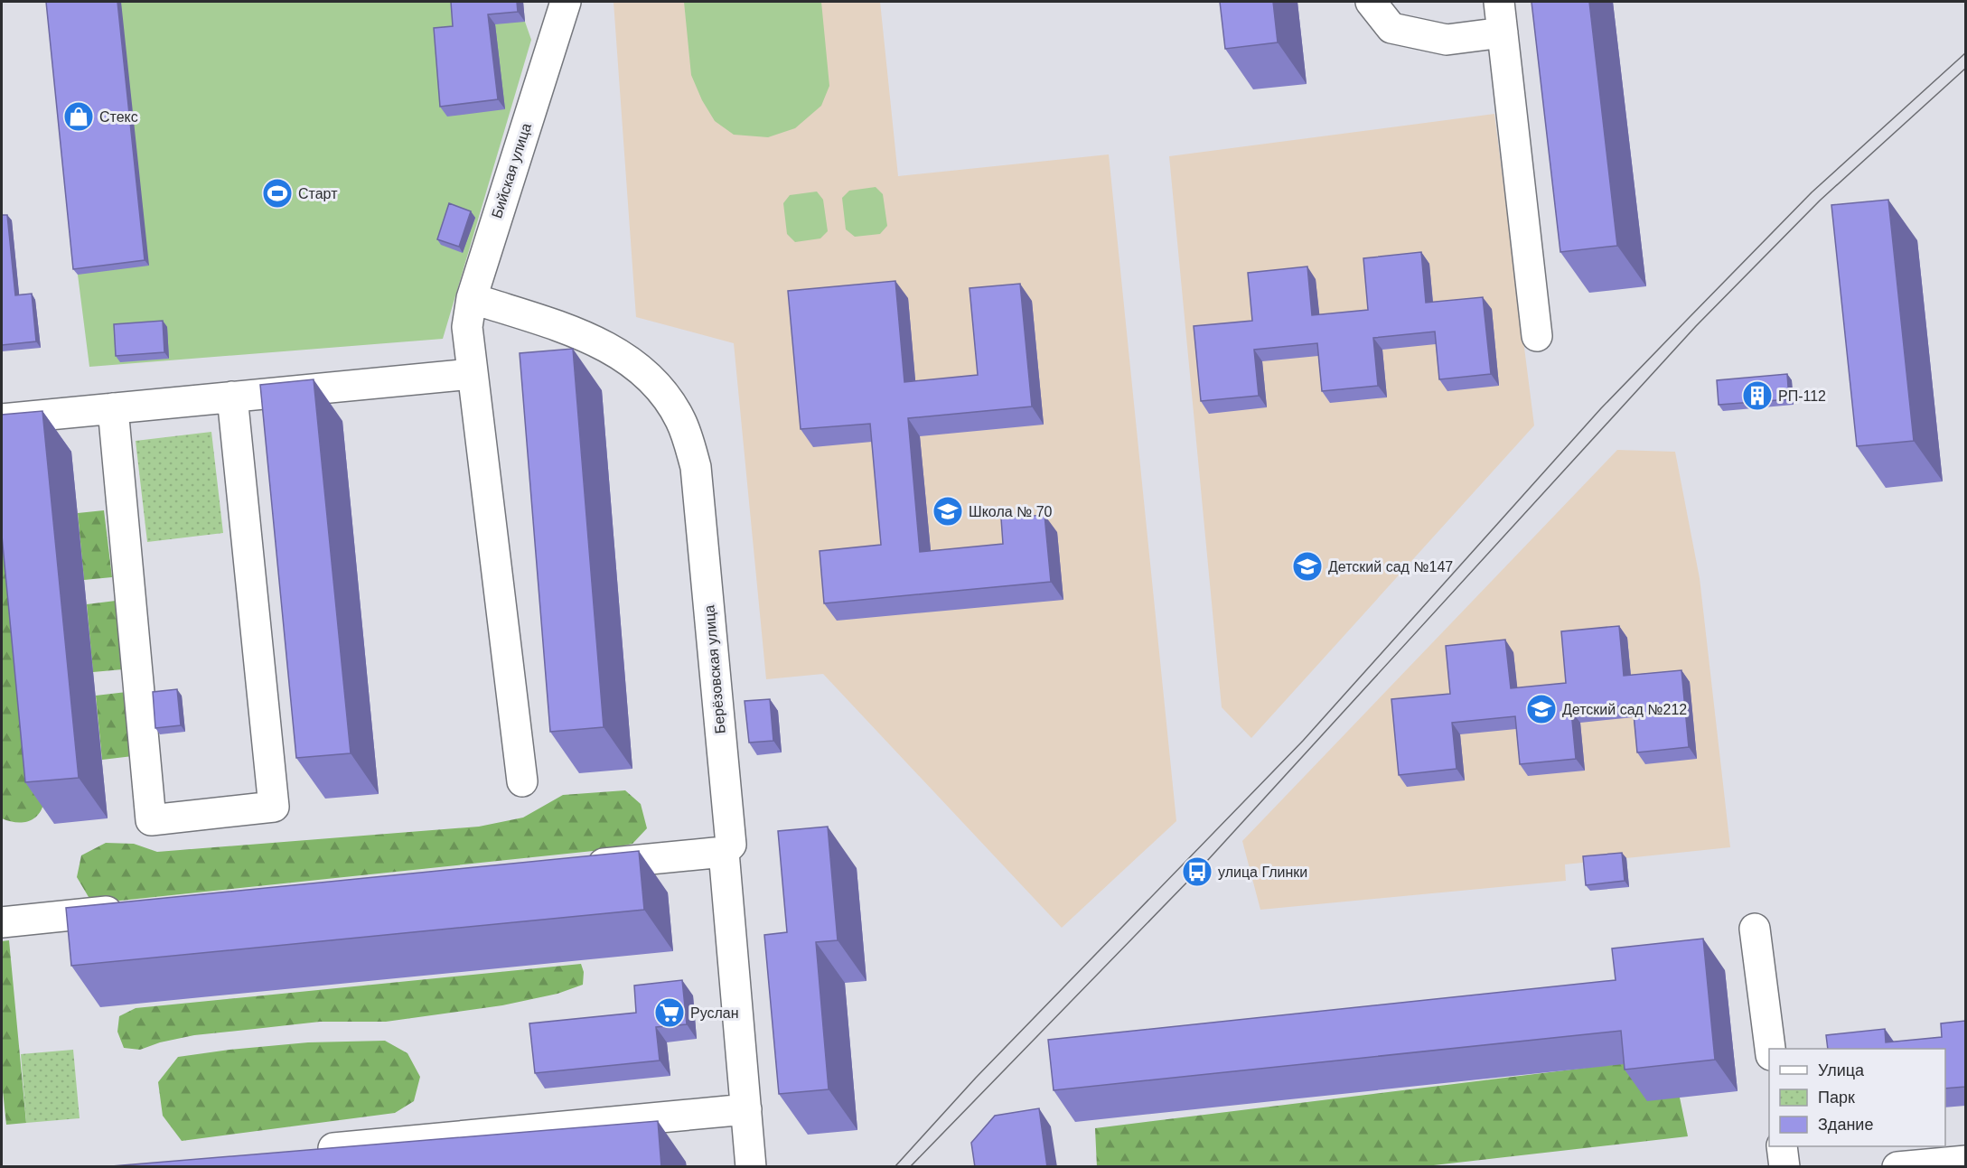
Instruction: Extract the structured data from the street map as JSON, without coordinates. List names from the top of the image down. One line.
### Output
{"streets":{"street":["Бийская улица","Берёзовская улица"]},"crossings":[["Бийская улица","Берёзовская улица"]],"places":{"shop":["Стекс"],"sports":["Старт"],"building":["РП-112"],"school or university":["Школа № 70","Детский сад №147","Детский сад №212"],"bus stop":["улица Глинки"],"supermarket":["Руслан"]},"legend":["Улица","Парк","Здание"]}
